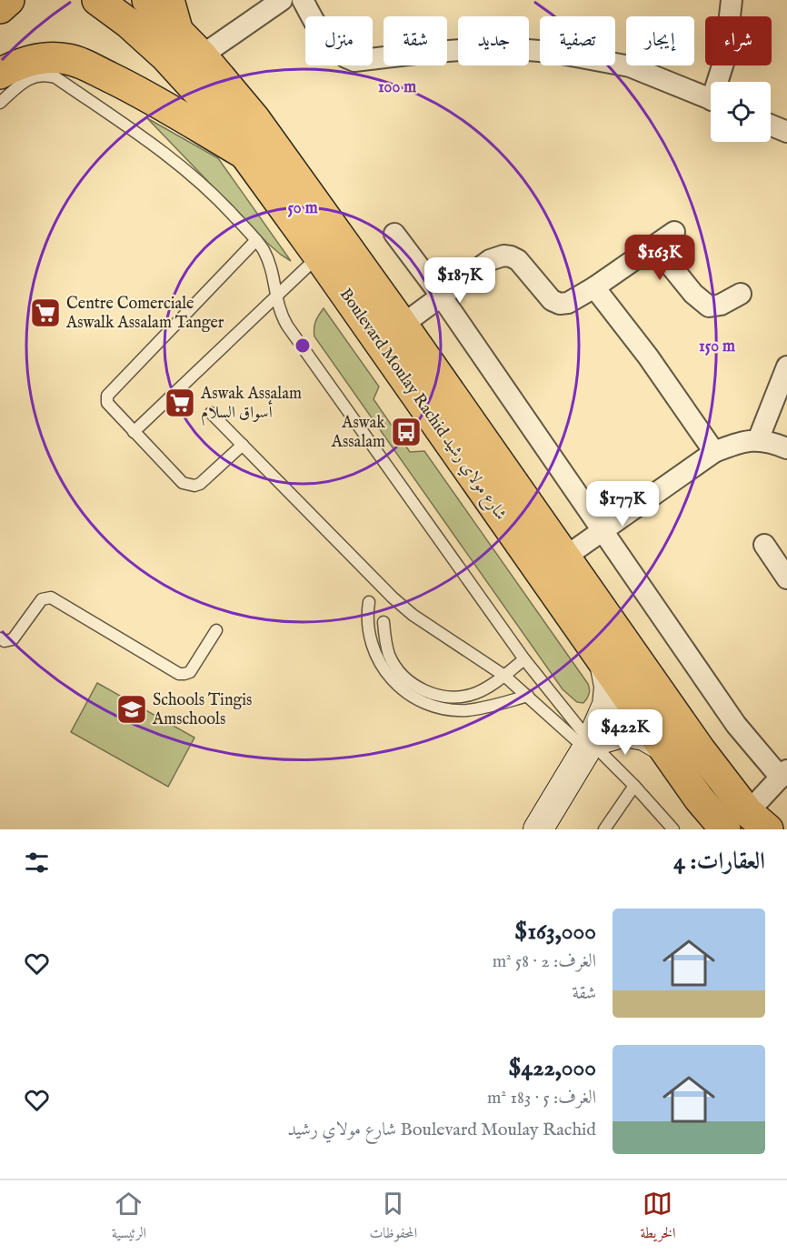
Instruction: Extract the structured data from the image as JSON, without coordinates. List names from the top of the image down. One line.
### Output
{"streets":{"main road":["Boulevard Moulay Rachid شارع مولاي رشيد"]},"places":{"supermarket":["Centre Comerciale Aswalk Assalam Tanger","Aswak Assalam أسواق السلام"],"bus stop":["Aswak Assalam"],"school or university":["Schools Tingis Amschools"]},"page":{"chip":["شراء","إيجار","تصفية","جديد","شقة","منزل"],"price":["$163K","$187K","$177K","$422K"],"heading":"العقارات: 4","list":[{"name":"$163,000","note":"الغرف: 2 · 58 m² · شقة"},{"name":"$422,000","note":"الغرف: 5 · 183 m² · Boulevard Moulay Rachid شارع مولاي رشيد"}],"tabs":["الخريطة","المحفوظات","الرئيسية"]},"rings":["100 m","50 m","150 m"]}
